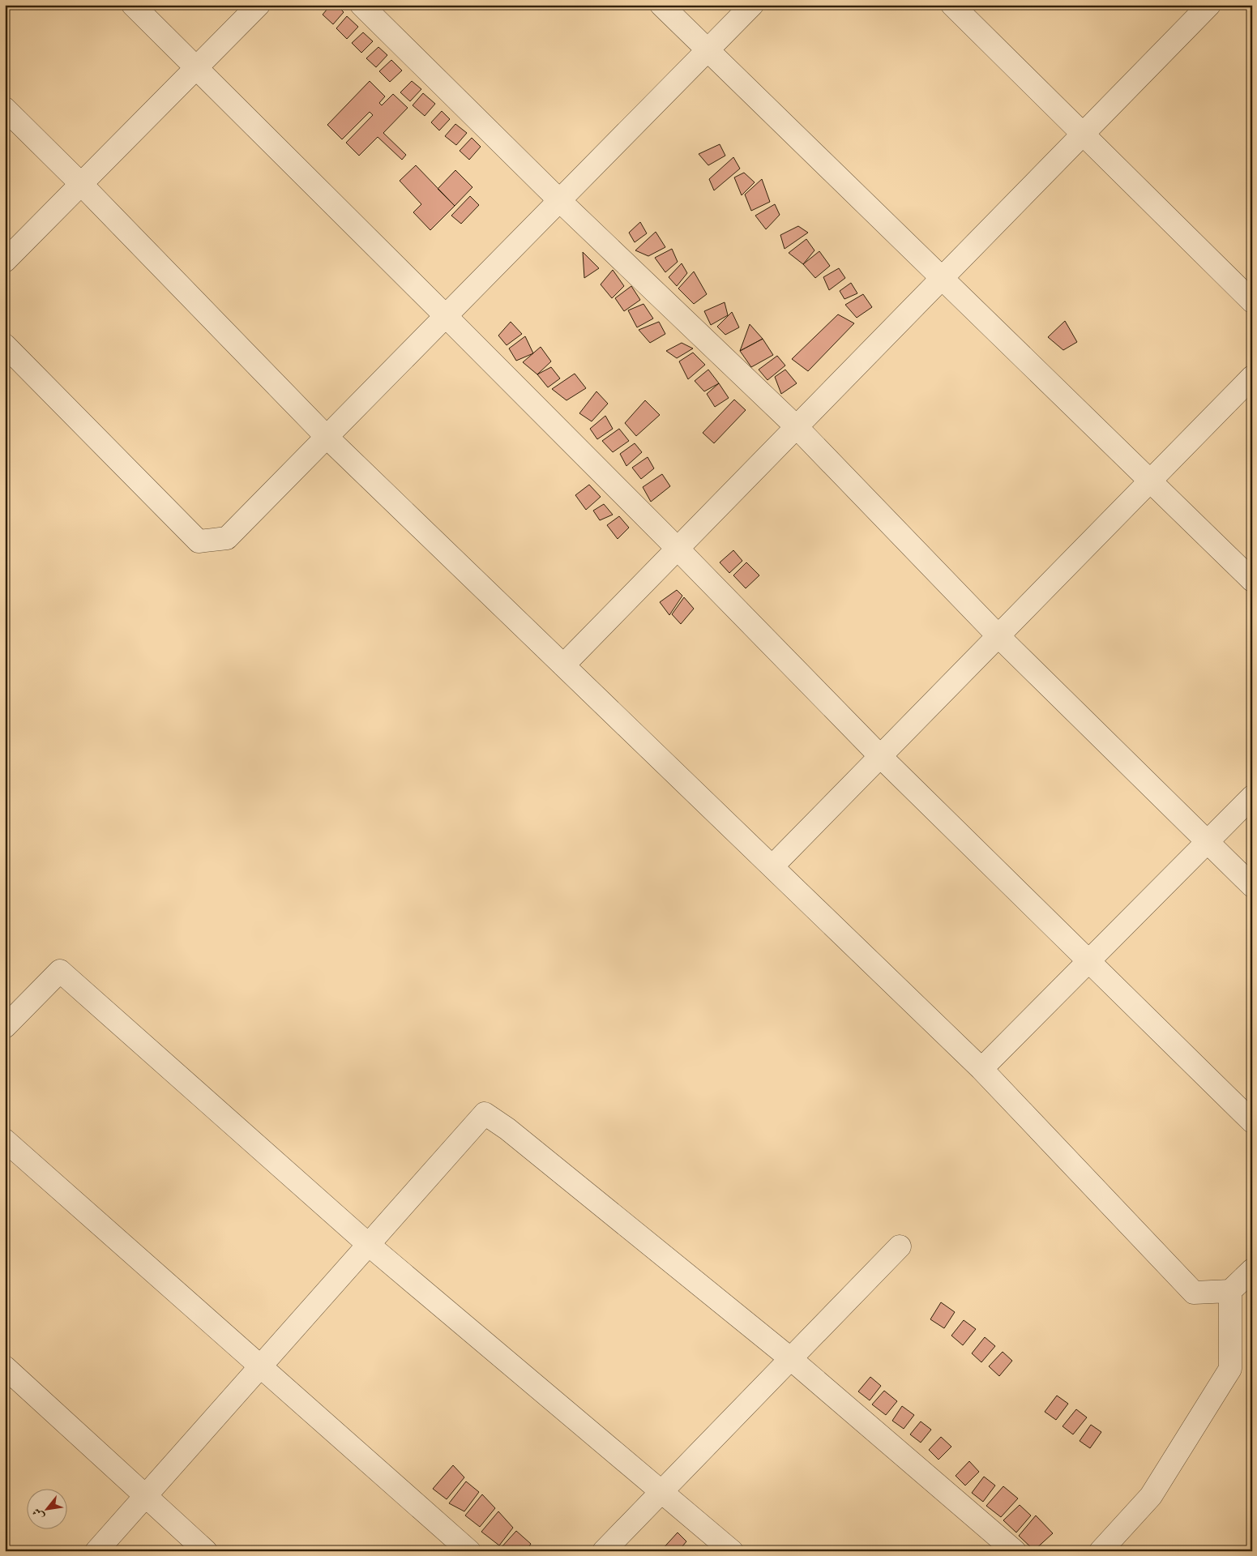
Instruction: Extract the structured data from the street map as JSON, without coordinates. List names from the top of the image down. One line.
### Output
{"north":"bottom left"}
